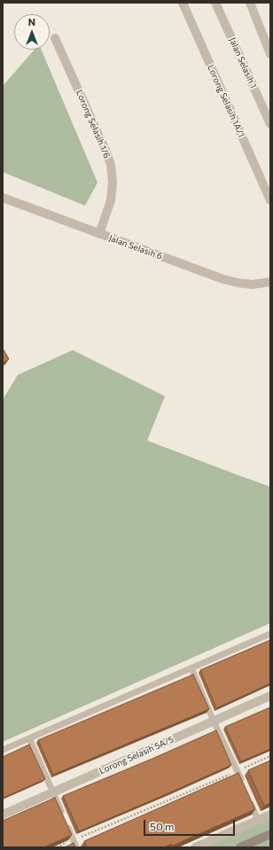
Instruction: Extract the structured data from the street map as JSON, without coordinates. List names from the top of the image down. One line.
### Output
{"streets":{"street":["Jalan Selasih 1","Lorong Selasih 1A/1","Lorong Selasih 1/6","Jalan Selasih 6","Lorong Selasih 5A/5"]},"crossings":[["Lorong Selasih 1/6","Jalan Selasih 6"]],"scale_bar":"50 m","north":"top"}
